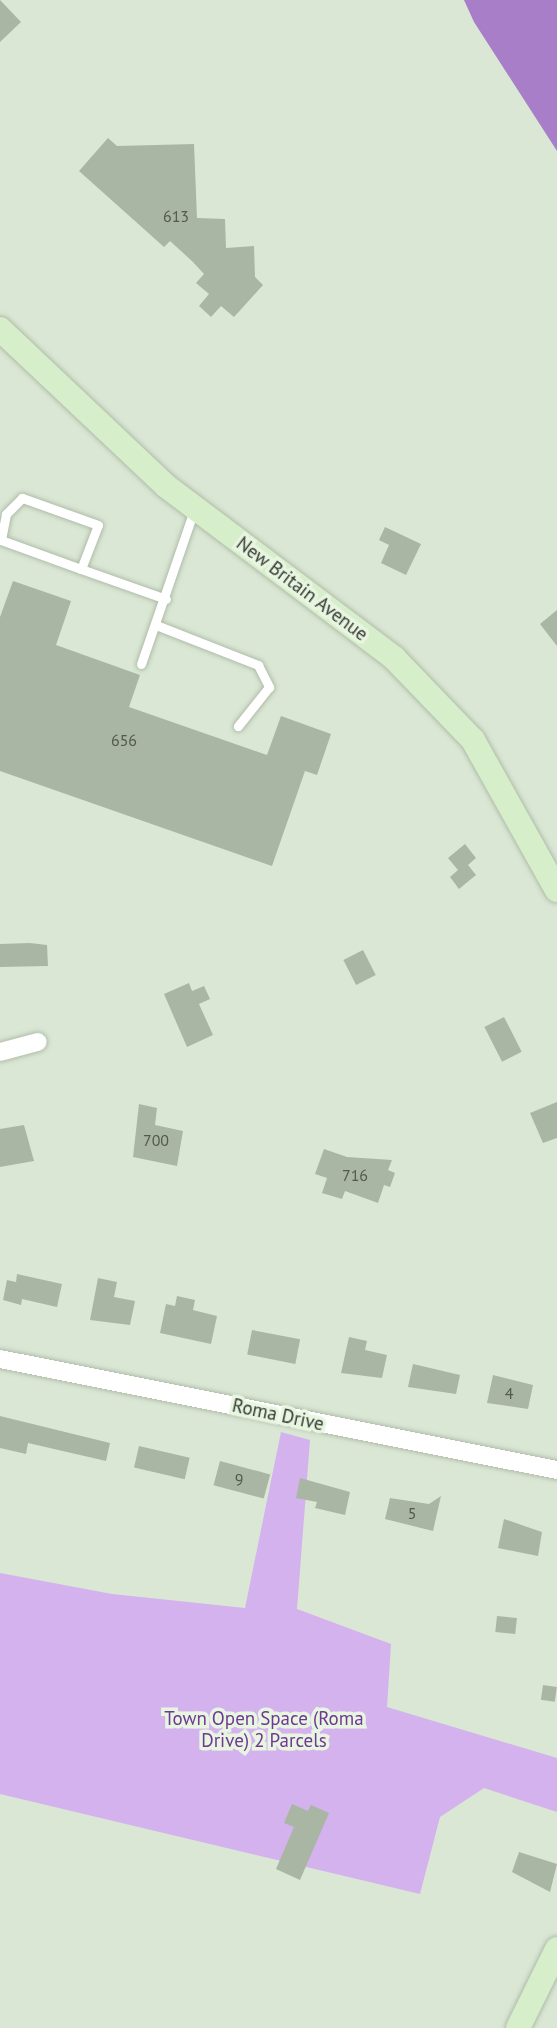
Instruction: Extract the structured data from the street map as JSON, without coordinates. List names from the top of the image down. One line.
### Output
{"streets":{"street":["New Britain Avenue","Roma Drive"]},"parks":["Town Open Space (Roma Drive) 2 Parcels"],"house_numbers":["613","656","700","716","4","9","5"]}
